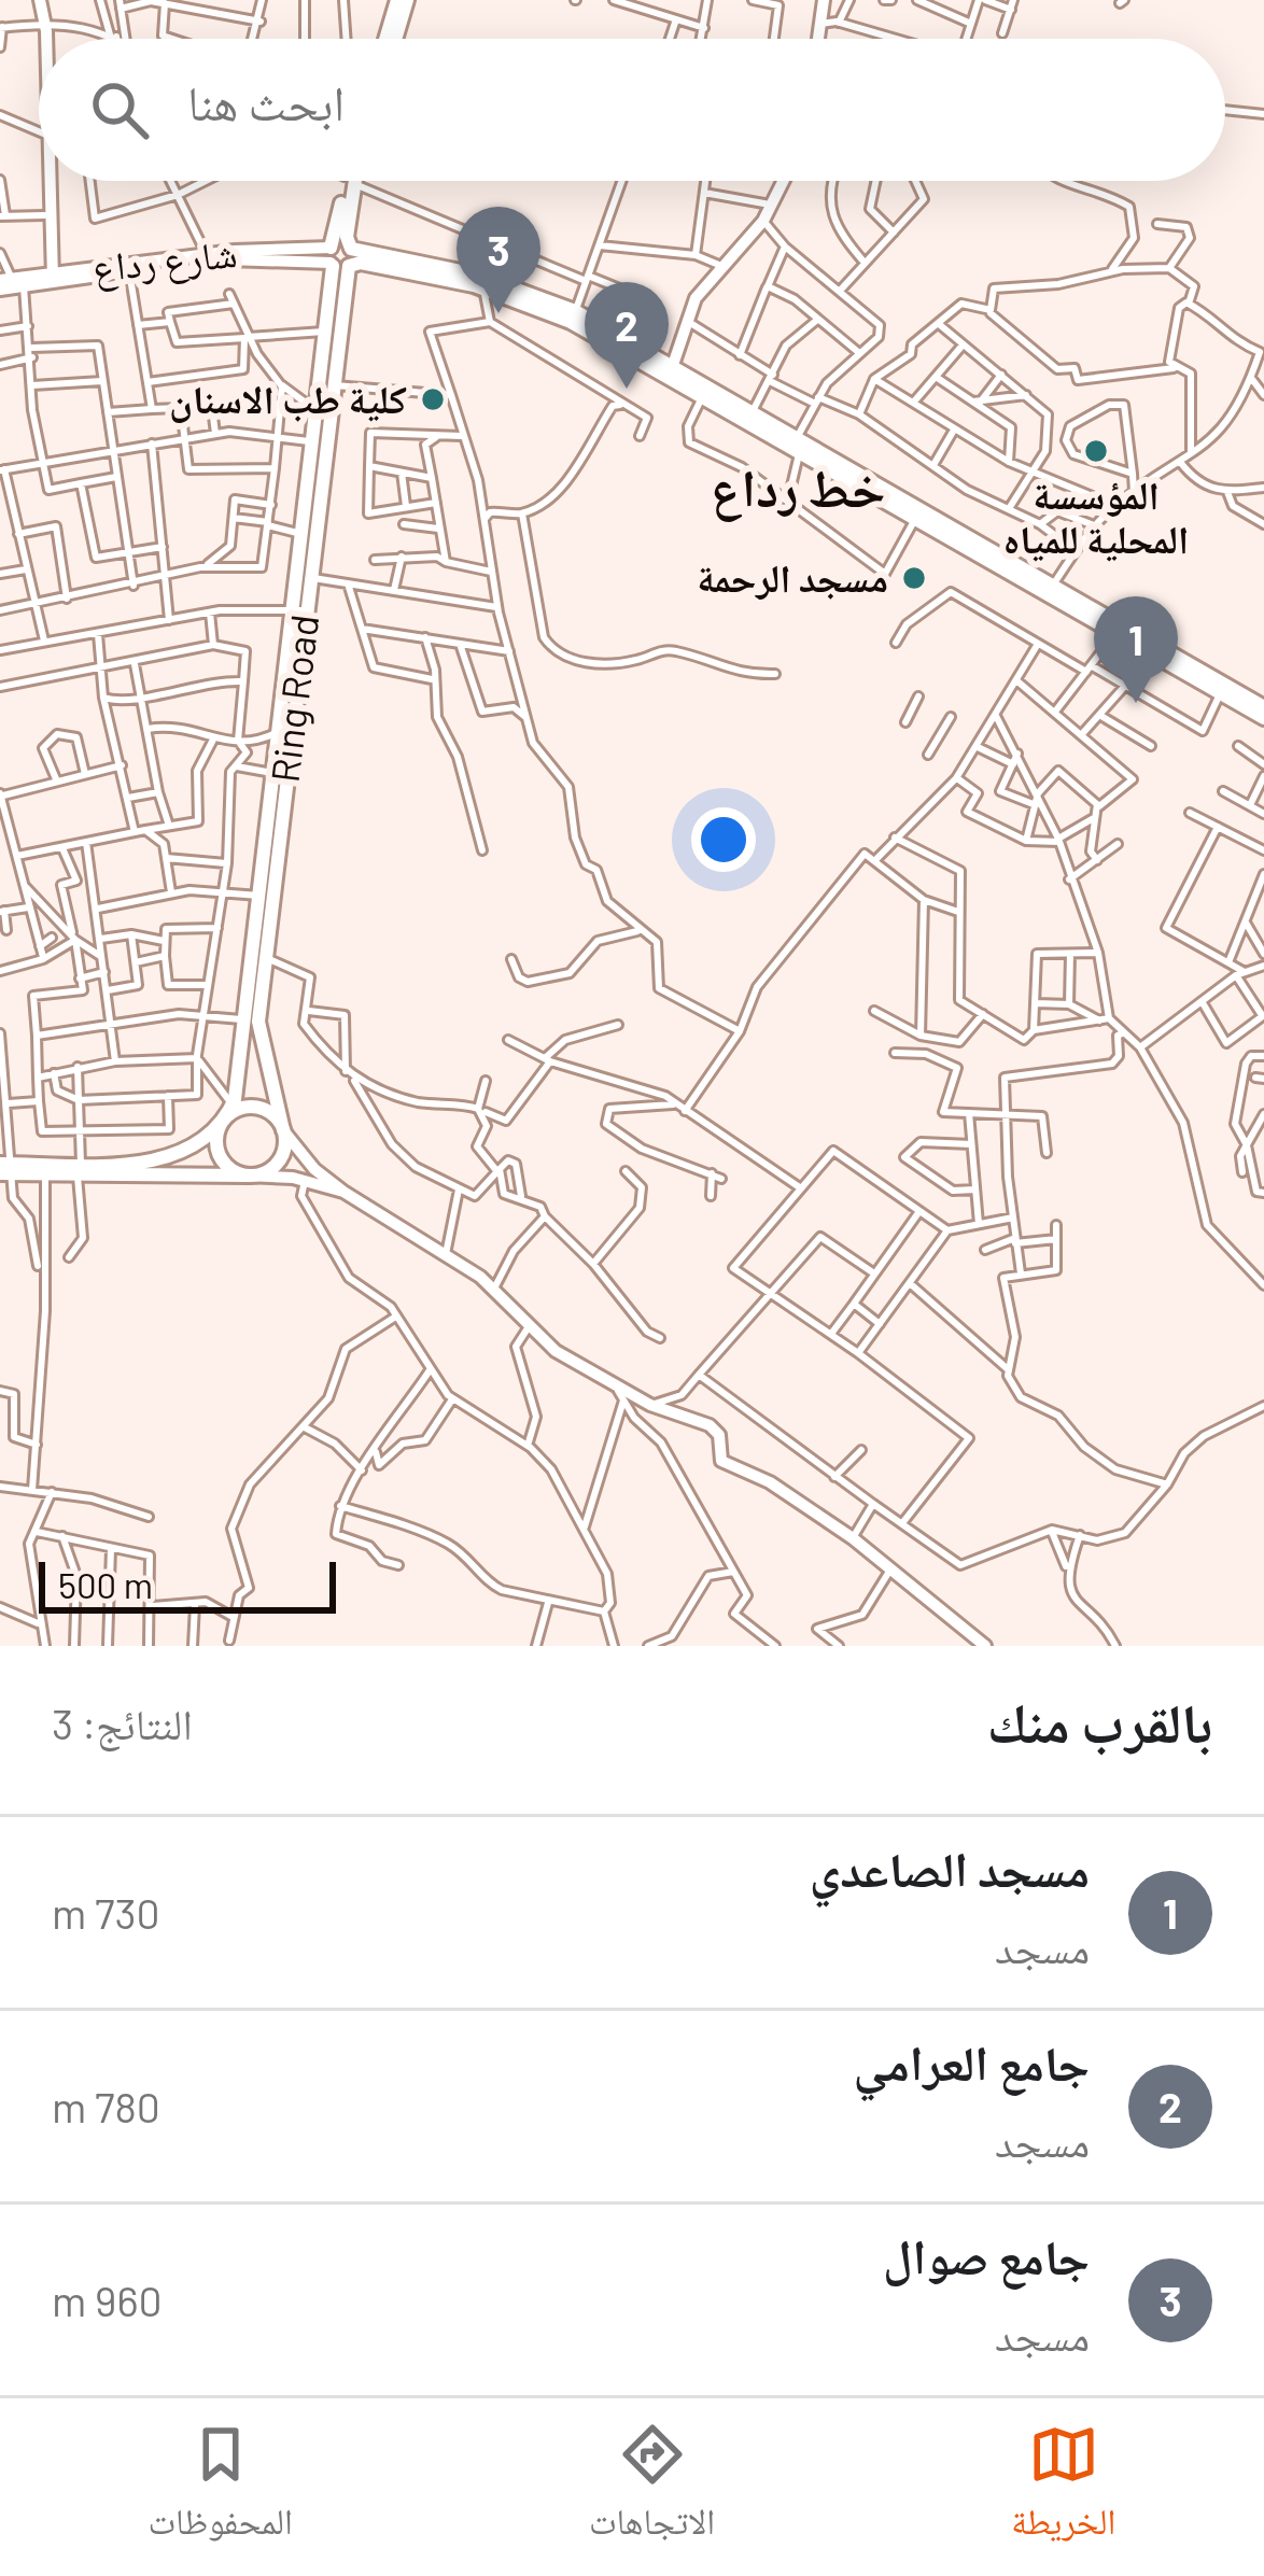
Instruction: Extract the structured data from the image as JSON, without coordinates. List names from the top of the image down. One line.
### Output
{"streets":{"main road":["Ring Road"],"street":["شارع رداع"]},"crossings":[["شارع رداع","Ring Road"]],"districts":["خط رداع"],"places":["كلية طب الاسنان","المؤسسة المحلية للمياه","مسجد الرحمة"],"scale_bar":"500 m","page":{"search":"ابحث هنا","pins":["3","2","1"],"scale":"500 m","heading":["بالقرب منك","النتائج: 3"],"list":[{"mark":"1","name":"مسجد الصاعدي","note":"مسجد","value":"730 m"},{"mark":"2","name":"جامع العرامي","note":"مسجد","value":"780 m"},{"mark":"3","name":"جامع صوال","note":"مسجد","value":"960 m"}],"nav":["الخريطة","الاتجاهات","المحفوظات"]}}
